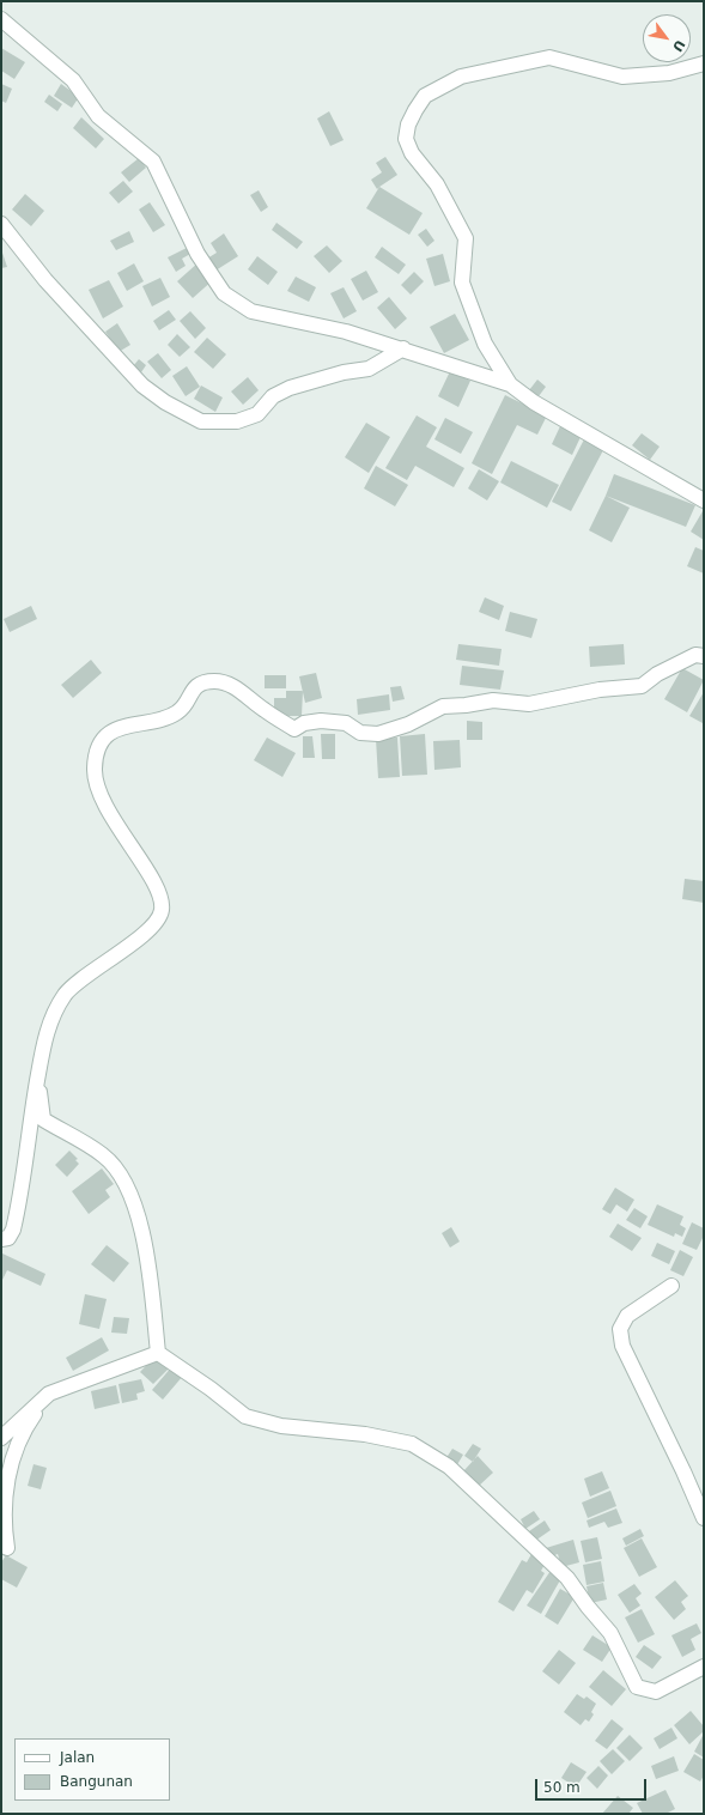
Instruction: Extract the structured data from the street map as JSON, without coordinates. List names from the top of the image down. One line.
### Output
{"legend":["Jalan","Bangunan"],"scale_bar":"50 m","north":"bottom right"}
